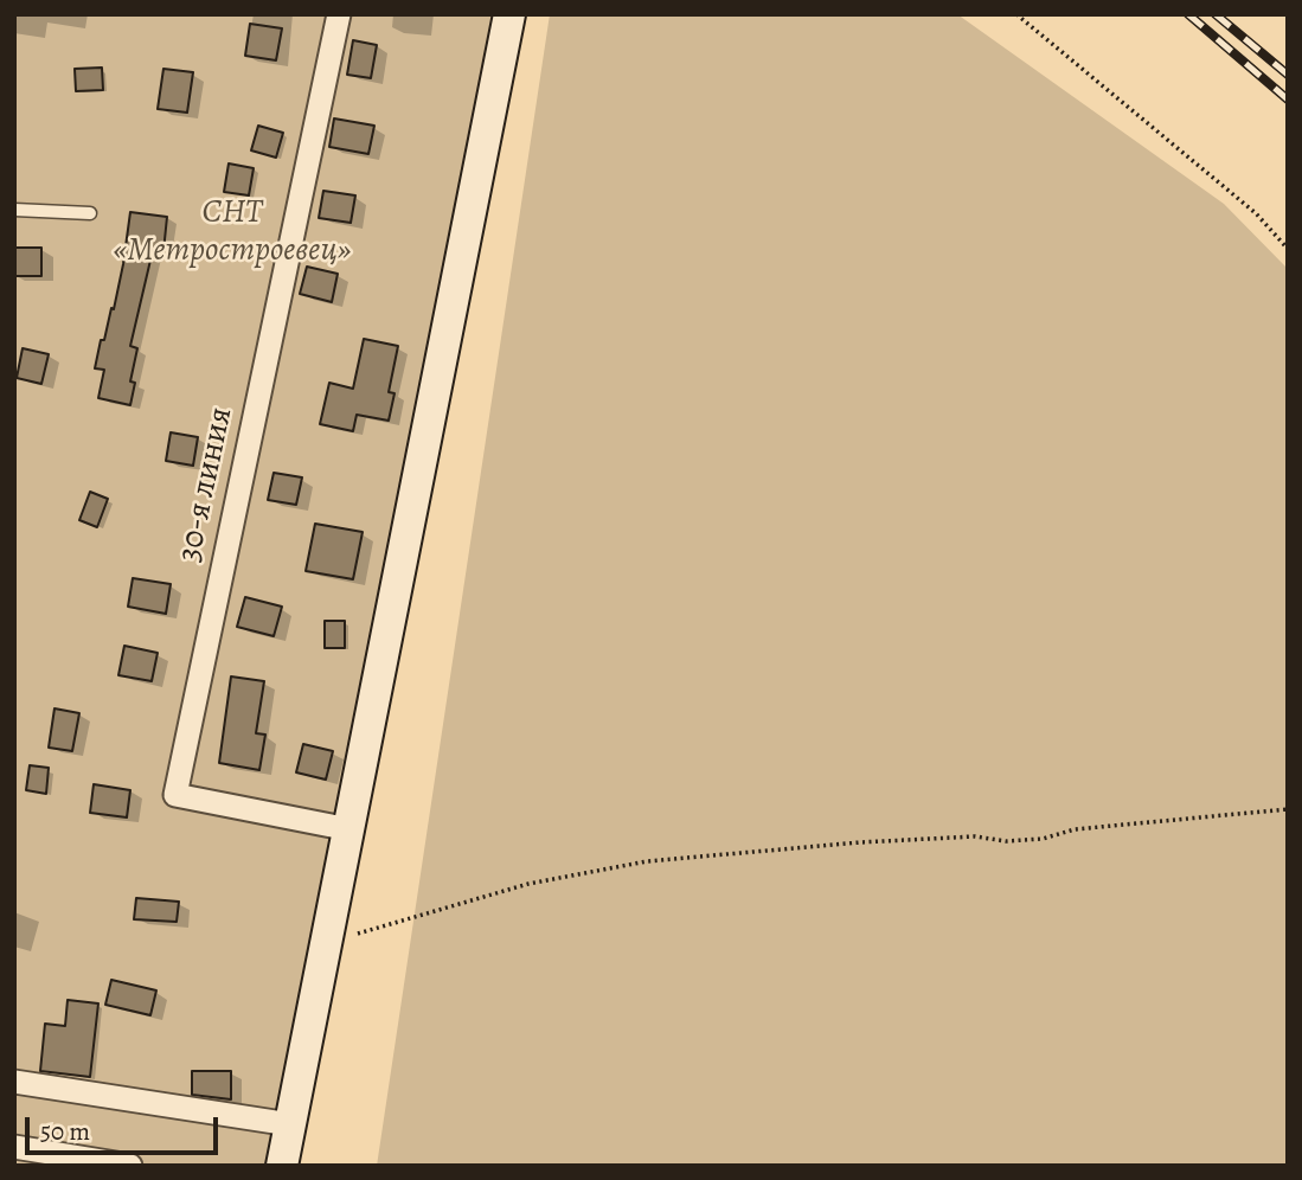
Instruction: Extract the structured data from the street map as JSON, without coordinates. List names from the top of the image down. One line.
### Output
{"streets":{"street":["30-я линия"]},"parks":["СНТ «Метростроевец»"],"scale_bar":"50 m"}
